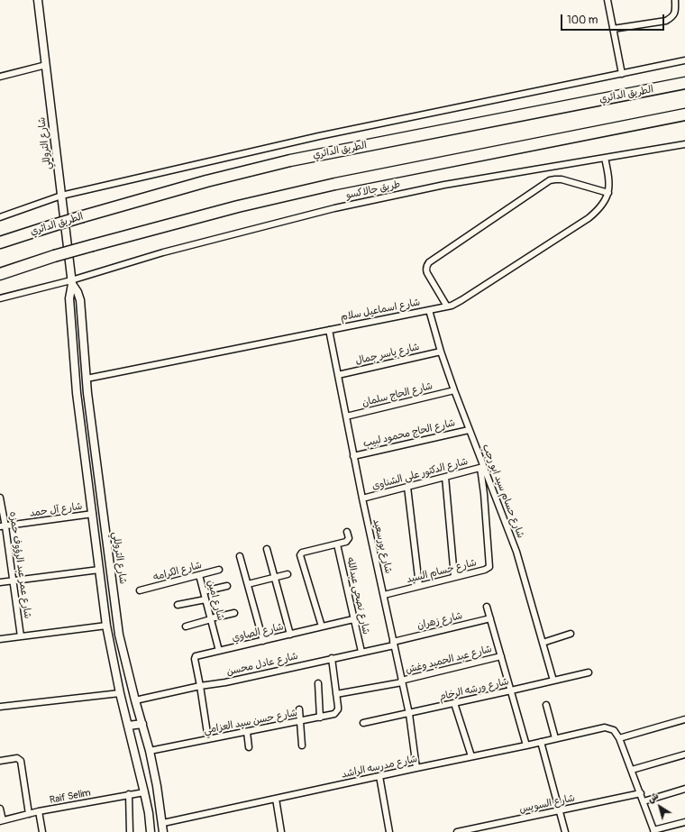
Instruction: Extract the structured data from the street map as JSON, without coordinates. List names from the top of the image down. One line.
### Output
{"streets":{"highway":["الطريق الدائري"],"street":["شارع التروللي","طريق جالاكسو","شارع اسماعيل سلام","شارع ياسر جمال","شارع الحاج سلمان","شارع الحاج محمود لبيب","شارع الدكتور على الشناوى","شارع حسام سيد ابو رجب","شارع آل حمد","شارع بورسعيد","شارع عمر عبد الرؤوف حمزه","شارع الكرامه","شارع حسام السيد","شارع نصحى عبدالله","شارع امين","شارع زهران","شارع الصاوي","شارع عبد الحميد وغش","شارع عادل محسن","شارع ورشه الرخام","شارع حسن سيد العزامي","شارع مدرسه الراشد","Raif Selim","شارع السويس"]},"crossings":[["شارع التروللي","طريق جالاكسو"],["شارع التروللي","شارع اسماعيل سلام"],["شارع التروللي","شارع آل حمد"],["شارع التروللي","شارع عادل محسن"],["شارع التروللي","شارع حسن سيد العزامي"],["شارع التروللي","شارع مدرسه الراشد"],["شارع التروللي","Raif Selim"],["طريق جالاكسو","شارع اسماعيل سلام"],["شارع اسماعيل سلام","شارع حسام سيد ابو رجب"],["شارع اسماعيل سلام","شارع بورسعيد"],["شارع ياسر جمال","شارع حسام سيد ابو رجب"],["شارع ياسر جمال","شارع بورسعيد"],["شارع الحاج سلمان","شارع حسام سيد ابو رجب"],["شارع الحاج سلمان","شارع بورسعيد"],["شارع الحاج محمود لبيب","شارع حسام سيد ابو رجب"],["شارع الحاج محمود لبيب","شارع بورسعيد"],["شارع الدكتور على الشناوى","شارع حسام سيد ابو رجب"],["شارع الدكتور على الشناوى","شارع بورسعيد"],["شارع الدكتور على الشناوى","شارع حسام السيد"],["شارع حسام سيد ابو رجب","شارع حسام السيد"],["شارع حسام سيد ابو رجب","شارع ورشه الرخام"],["شارع آل حمد","شارع عمر عبد الرؤوف حمزه"],["شارع بورسعيد","شارع حسام السيد"],["شارع بورسعيد","شارع زهران"],["شارع بورسعيد","شارع عبد الحميد وغش"],["شارع بورسعيد","شارع عادل محسن"],["شارع بورسعيد","شارع ورشه الرخام"],["شارع بورسعيد","شارع مدرسه الراشد"],["شارع الكرامه","شارع امين"],["شارع نصحى عبدالله","شارع الصاوي"],["شارع نصحى عبدالله","شارع عادل محسن"],["شارع امين","شارع الصاوي"],["شارع زهران","شارع عادل محسن"],["شارع الصاوي","شارع عادل محسن"],["شارع عبد الحميد وغش","شارع حسن سيد العزامي"]],"scale_bar":"100 m","north":"top left"}
